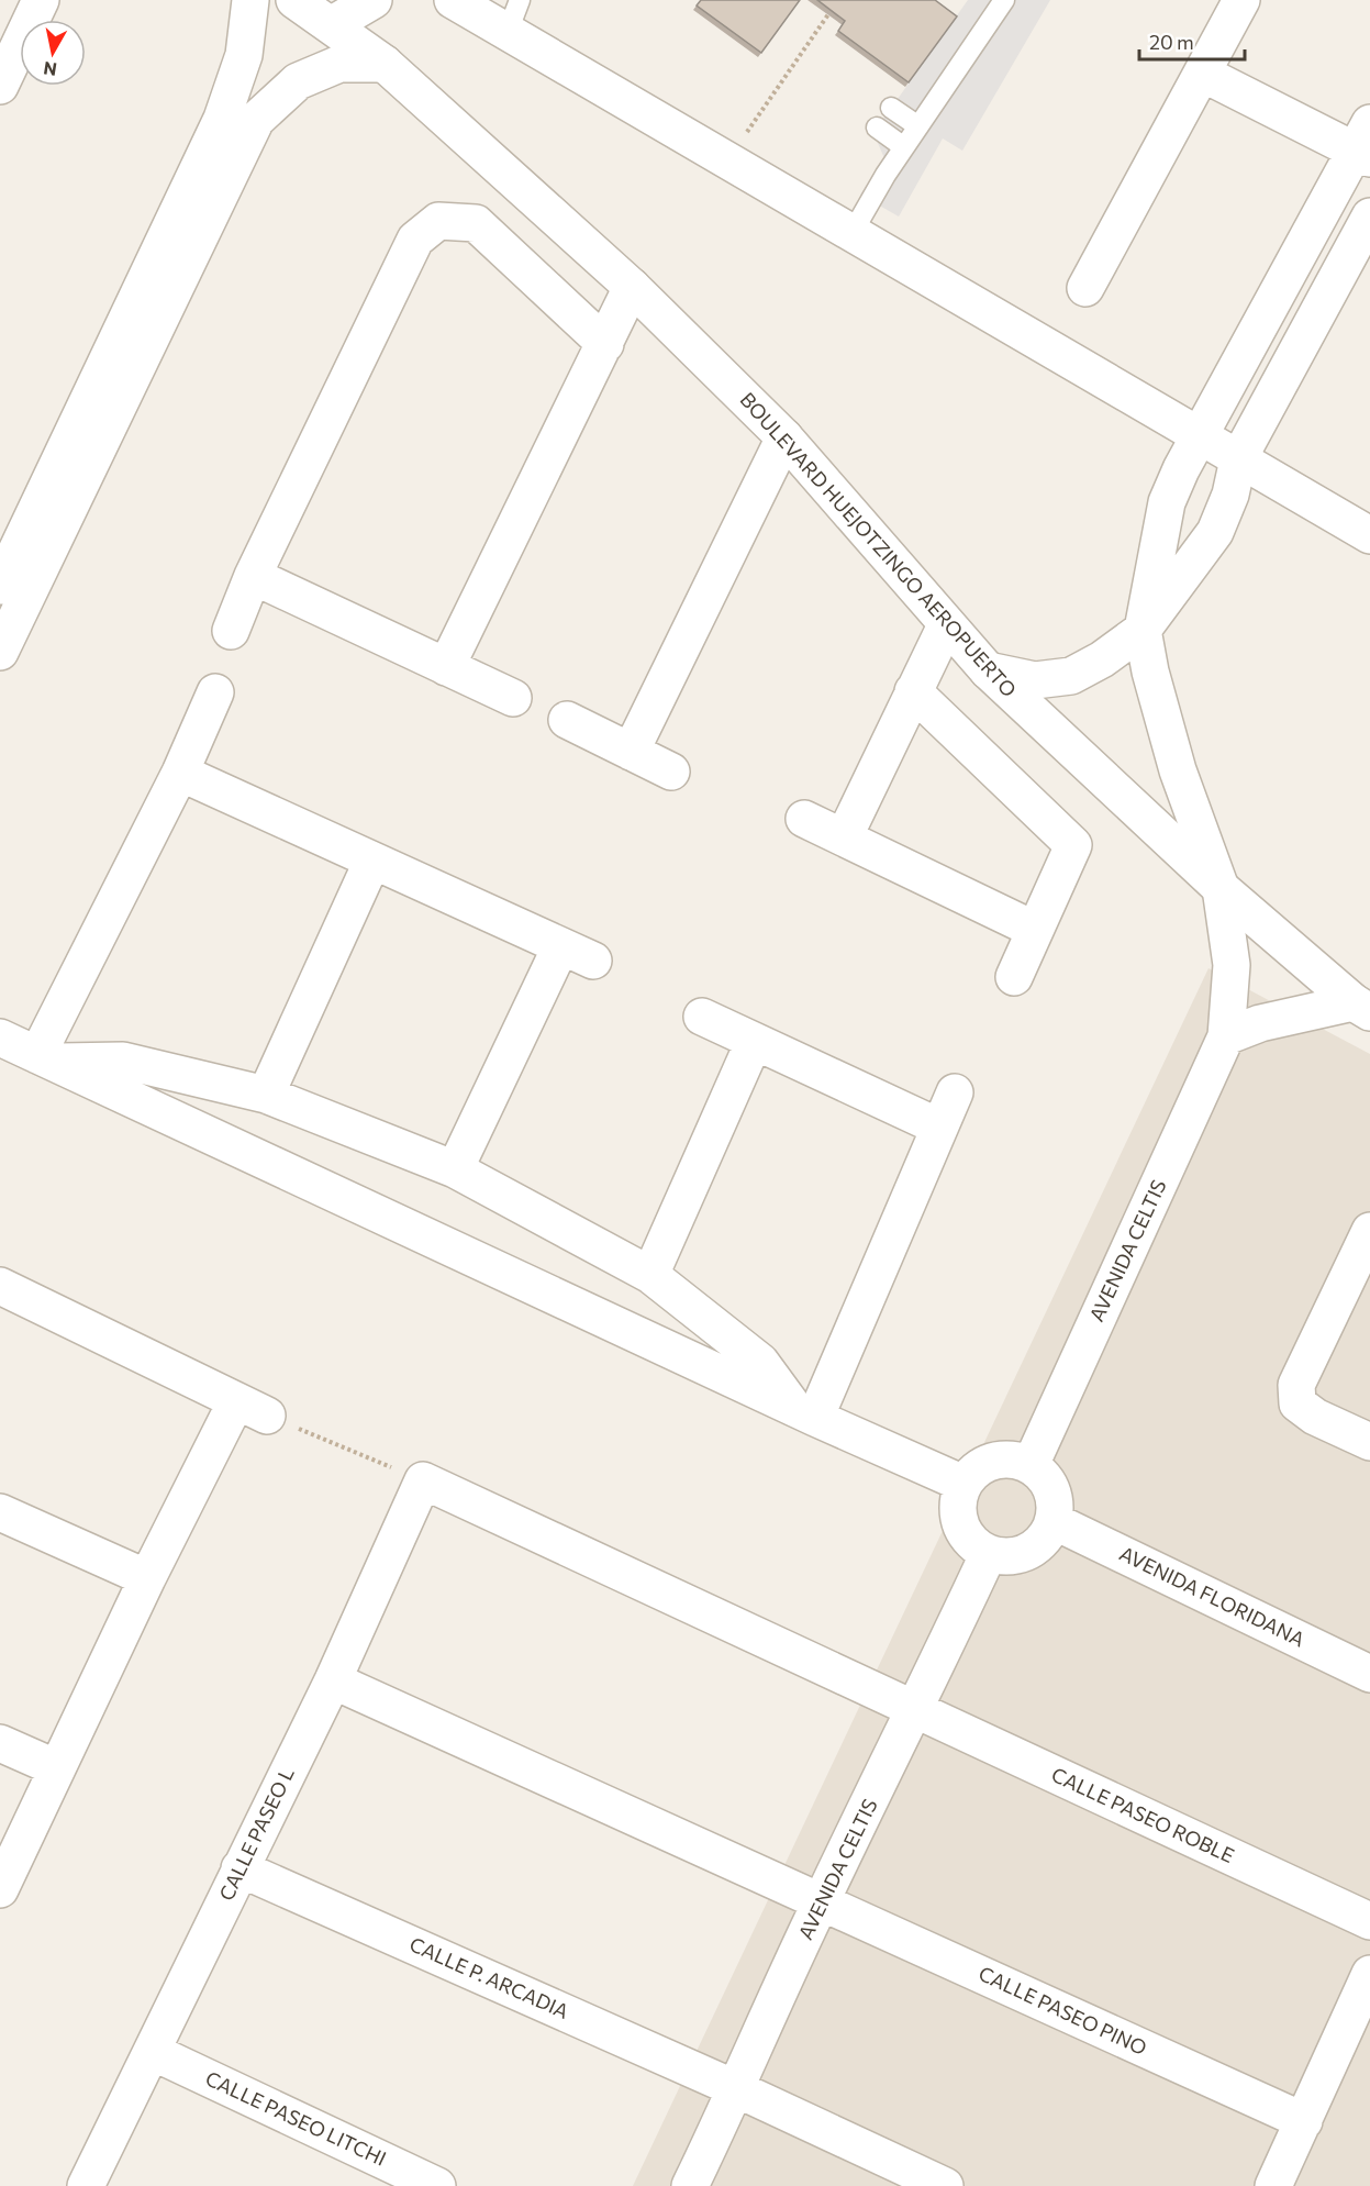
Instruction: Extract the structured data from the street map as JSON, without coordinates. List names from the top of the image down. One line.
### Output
{"streets":{"street":["BOULEVARD HUEJOTZINGO AEROPUERTO","AVENIDA CELTIS","AVENIDA FLORIDANA","CALLE PASEO ROBLE","CALLE PASEO L","CALLE P. ARCADIA","CALLE PASEO PINO","CALLE PASEO LITCHI"]},"crossings":[["AVENIDA CELTIS","AVENIDA FLORIDANA"],["AVENIDA CELTIS","CALLE PASEO ROBLE"],["AVENIDA CELTIS","CALLE P. ARCADIA"],["AVENIDA CELTIS","CALLE PASEO PINO"],["CALLE PASEO ROBLE","CALLE PASEO L"],["CALLE PASEO L","CALLE P. ARCADIA"],["CALLE PASEO L","CALLE PASEO PINO"],["CALLE PASEO L","CALLE PASEO LITCHI"]],"scale_bar":"20 m","north":"bottom"}
